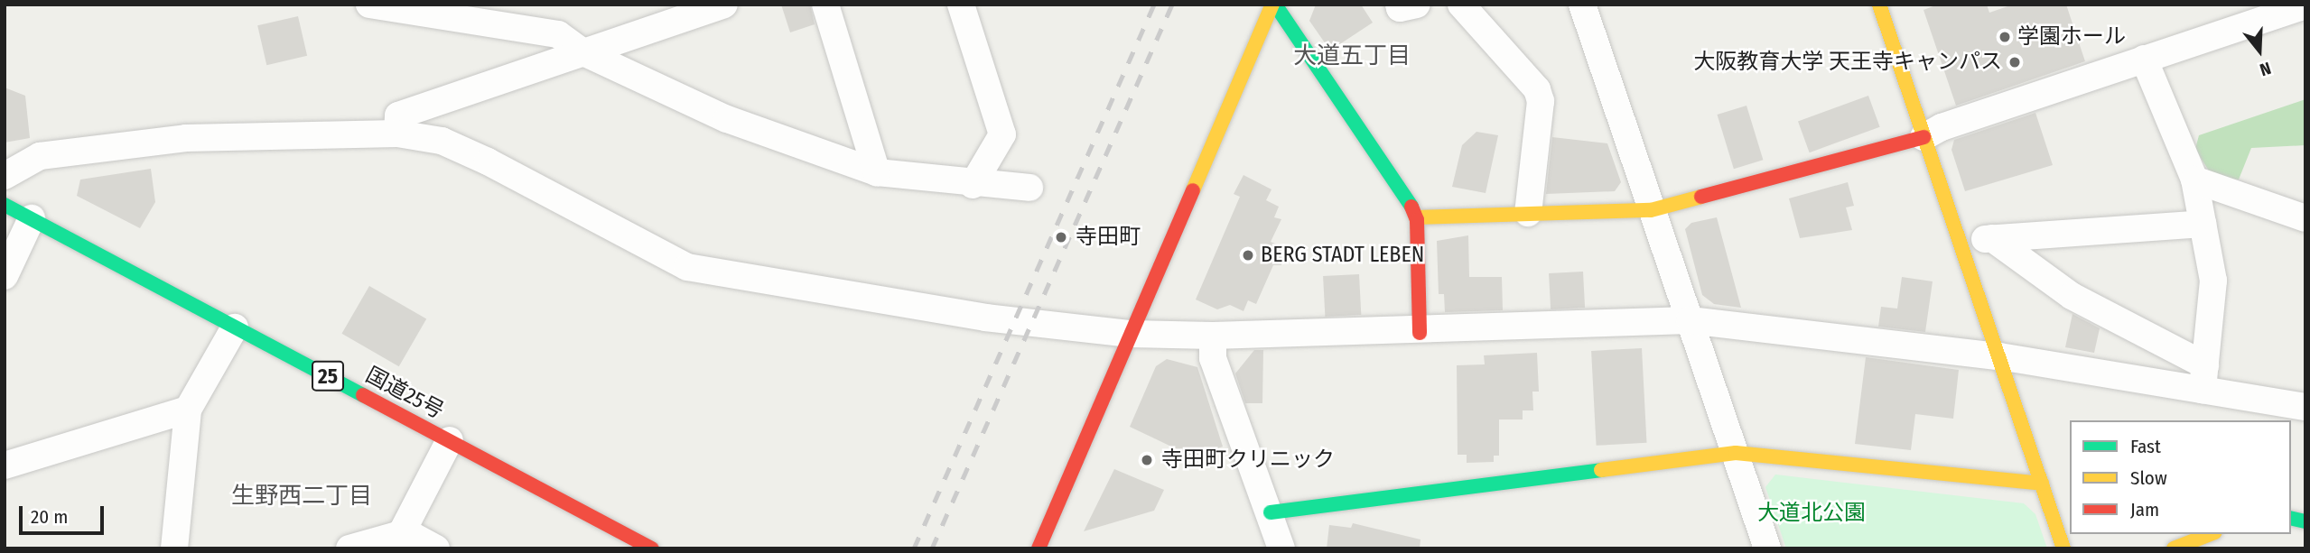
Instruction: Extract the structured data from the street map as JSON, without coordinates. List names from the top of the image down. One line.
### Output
{"streets":{"main road":["25","国道25号"]},"districts":["大道五丁目","生野西二丁目"],"parks":["大道北公園"],"places":["学園ホール","大阪教育大学 天王寺キャンパス","寺田町","BERG STADT LEBEN","寺田町クリニック"],"legend":["Fast","Slow","Jam"],"scale_bar":"20 m","north":"bottom"}
